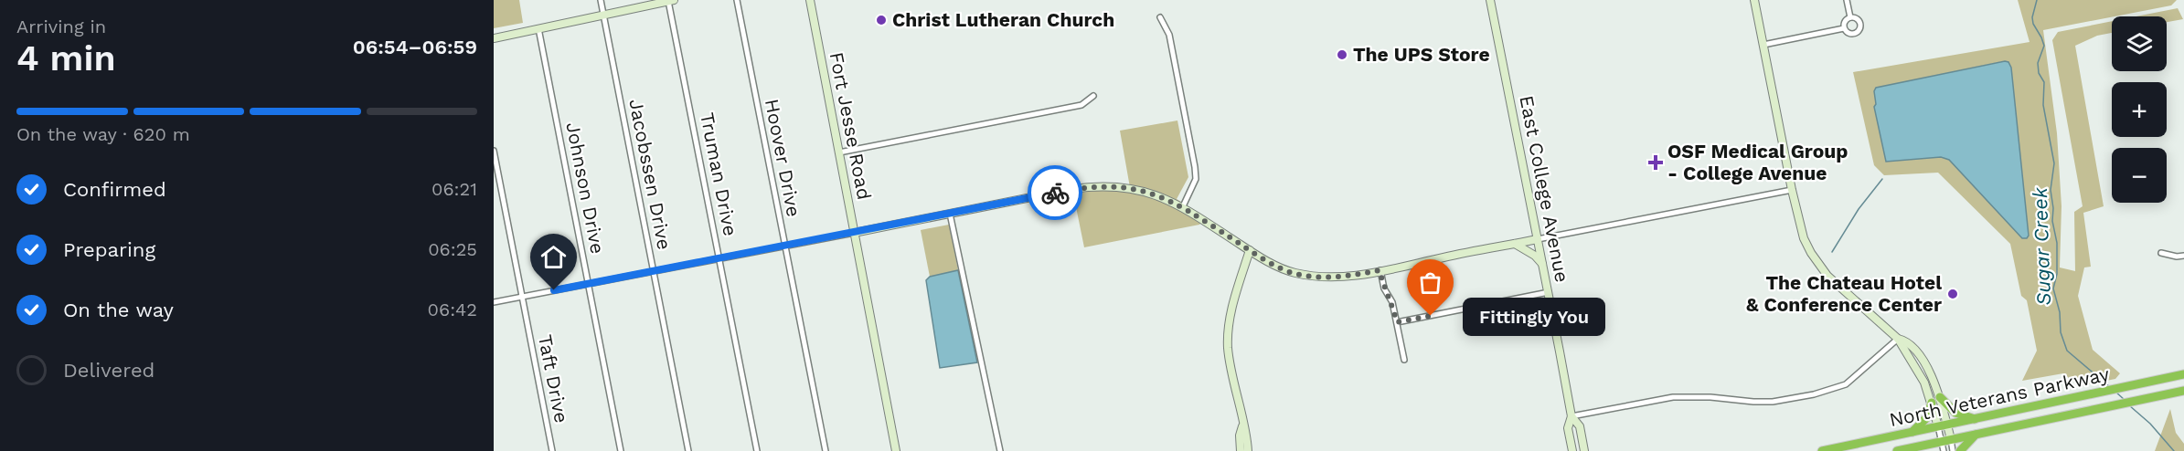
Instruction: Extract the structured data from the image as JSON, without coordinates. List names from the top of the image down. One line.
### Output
{"streets":{"highway":["North Veterans Parkway"],"street":["Fort Jesse Road","Hoover Drive","Jacobssen Drive","Truman Drive","Johnson Drive","East College Avenue","Taft Drive"]},"water":["Sugar Creek"],"places":{"other":["Christ Lutheran Church","The UPS Store","The Chateau Hotel & Conference Center","Fittingly You"],"health":["OSF Medical Group - College Avenue"]},"page":{"heading":["4 min","Arriving in","06:54–06:59"],"map_buttons":["+","−"],"bar":"On the way · 620 m","list":[["Confirmed","06:21"],["Preparing","06:25"],["On the way","06:42"],"Delivered"],"bubble":"Fittingly You"}}
